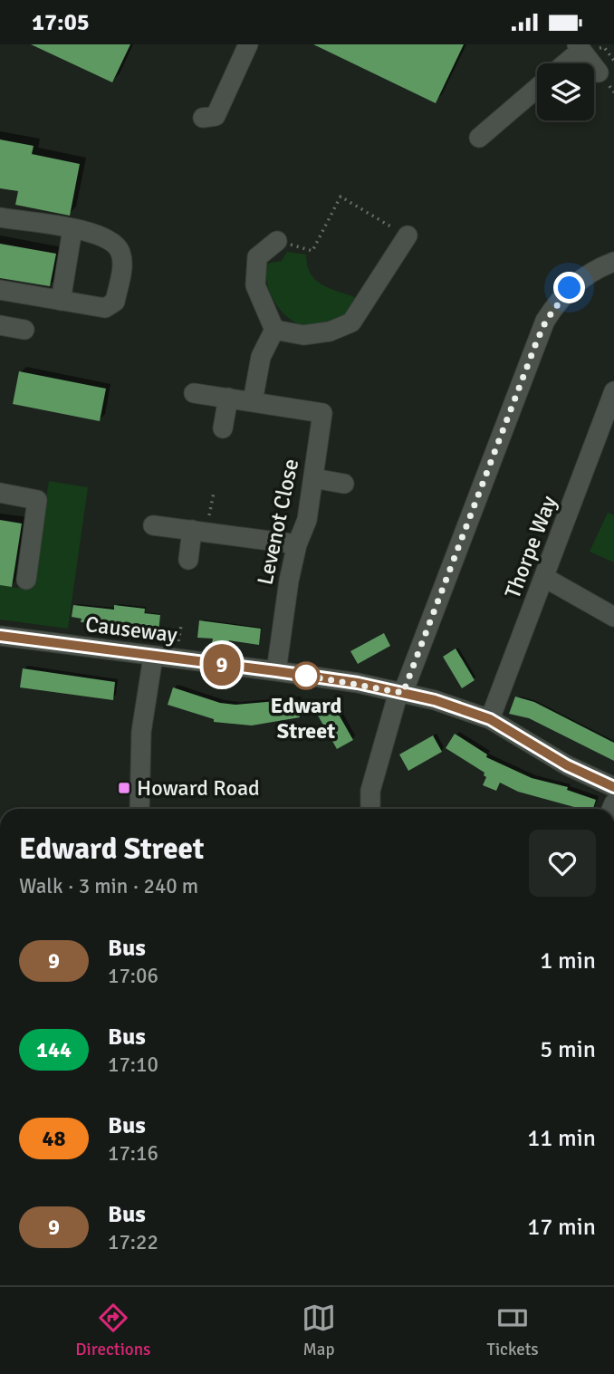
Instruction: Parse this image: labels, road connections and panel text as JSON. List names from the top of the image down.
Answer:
{
  "streets": {
    "street": ["Levenot Close", "Thorpe Way", "Causeway"]
  },
  "crossings": [
    ["Levenot Close", "Causeway"],
    ["Thorpe Way", "Causeway"]
  ],
  "places": {
    "other": ["Edward Street"],
    "transit": ["Howard Road"]
  },
  "lines": ["bus line 9"],
  "page": {
    "status": "17:05",
    "on_map": "9",
    "heading": ["Edward Street", "Walk · 3 min · 240 m"],
    "list": [
      {
        "mark": "9",
        "name": "Bus",
        "note": "17:06",
        "value": "1 min"
      },
      {
        "mark": "144",
        "name": "Bus",
        "note": "17:10",
        "value": "5 min"
      },
      {
        "mark": "48",
        "name": "Bus",
        "note": "17:16",
        "value": "11 min"
      },
      {
        "mark": "9",
        "name": "Bus",
        "note": "17:22",
        "value": "17 min"
      }
    ],
    "tabs": ["Directions", "Map", "Tickets"]
  }
}
